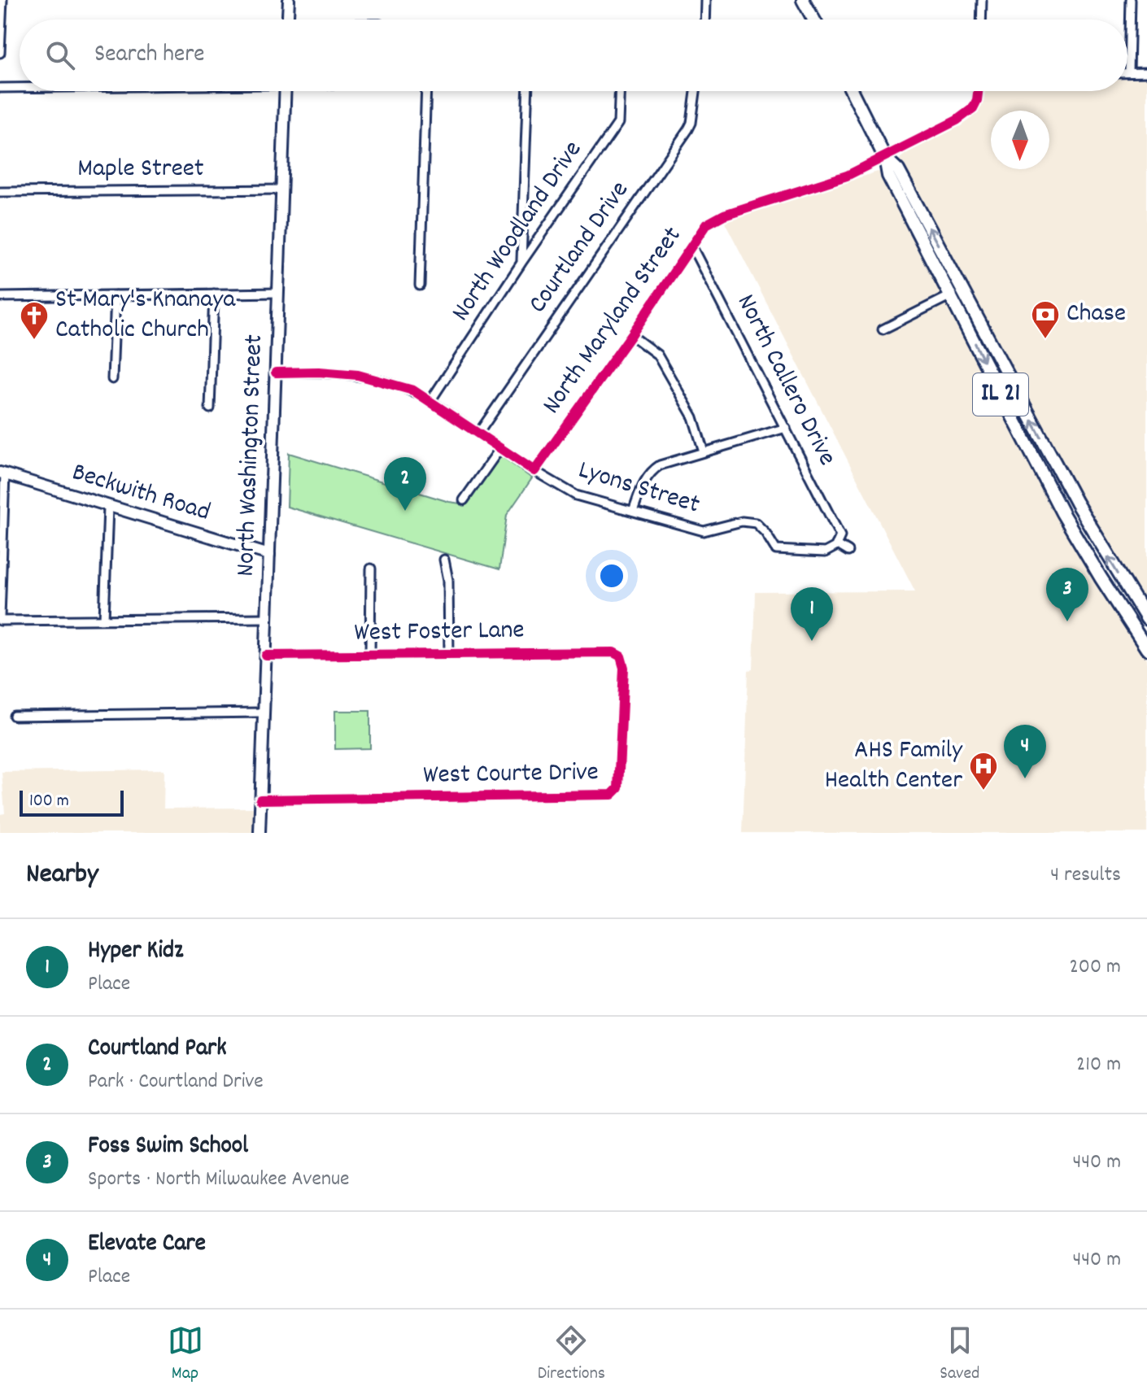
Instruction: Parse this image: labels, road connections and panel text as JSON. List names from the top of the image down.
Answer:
{
  "streets": {
    "main road": ["IL 21"],
    "street": [
      "Maple Street",
      "North Woodland Drive",
      "Courtland Drive",
      "North Maryland Street",
      "North Callero Drive",
      "North Washington Street",
      "Lyons Street",
      "Beckwith Road",
      "West Foster Lane",
      "West Courte Drive"
    ]
  },
  "crossings": [
    ["Maple Street", "North Washington Street"],
    ["North Woodland Drive", "Lyons Street"],
    ["Courtland Drive", "Lyons Street"],
    ["North Maryland Street", "North Callero Drive"],
    ["North Maryland Street", "IL 21"],
    ["North Maryland Street", "Lyons Street"],
    ["North Callero Drive", "Lyons Street"],
    ["North Washington Street", "Lyons Street"],
    ["North Washington Street", "Beckwith Road"],
    ["North Washington Street", "West Foster Lane"],
    ["North Washington Street", "West Courte Drive"],
    ["West Foster Lane", "West Courte Drive"]
  ],
  "places": {
    "bank": ["Chase"],
    "church": ["St Mary's Knanaya Catholic Church"],
    "hospital": ["AHS Family Health Center"]
  },
  "scale_bar": "100 m",
  "north": "bottom",
  "page": {
    "search": "Search here",
    "pins": [
      "2",
      "3",
      "1",
      "4"
    ],
    "scale": "100 m",
    "heading": ["Nearby", "4 results"],
    "list": [
      {
        "mark": "1",
        "name": "Hyper Kidz",
        "note": "Place",
        "value": "200 m"
      },
      {
        "mark": "2",
        "name": "Courtland Park",
        "note": "Park · Courtland Drive",
        "value": "210 m"
      },
      {
        "mark": "3",
        "name": "Foss Swim School",
        "note": "Sports · North Milwaukee Avenue",
        "value": "440 m"
      },
      {
        "mark": "4",
        "name": "Elevate Care",
        "note": "Place",
        "value": "440 m"
      }
    ],
    "nav": ["Map", "Directions", "Saved"]
  }
}
